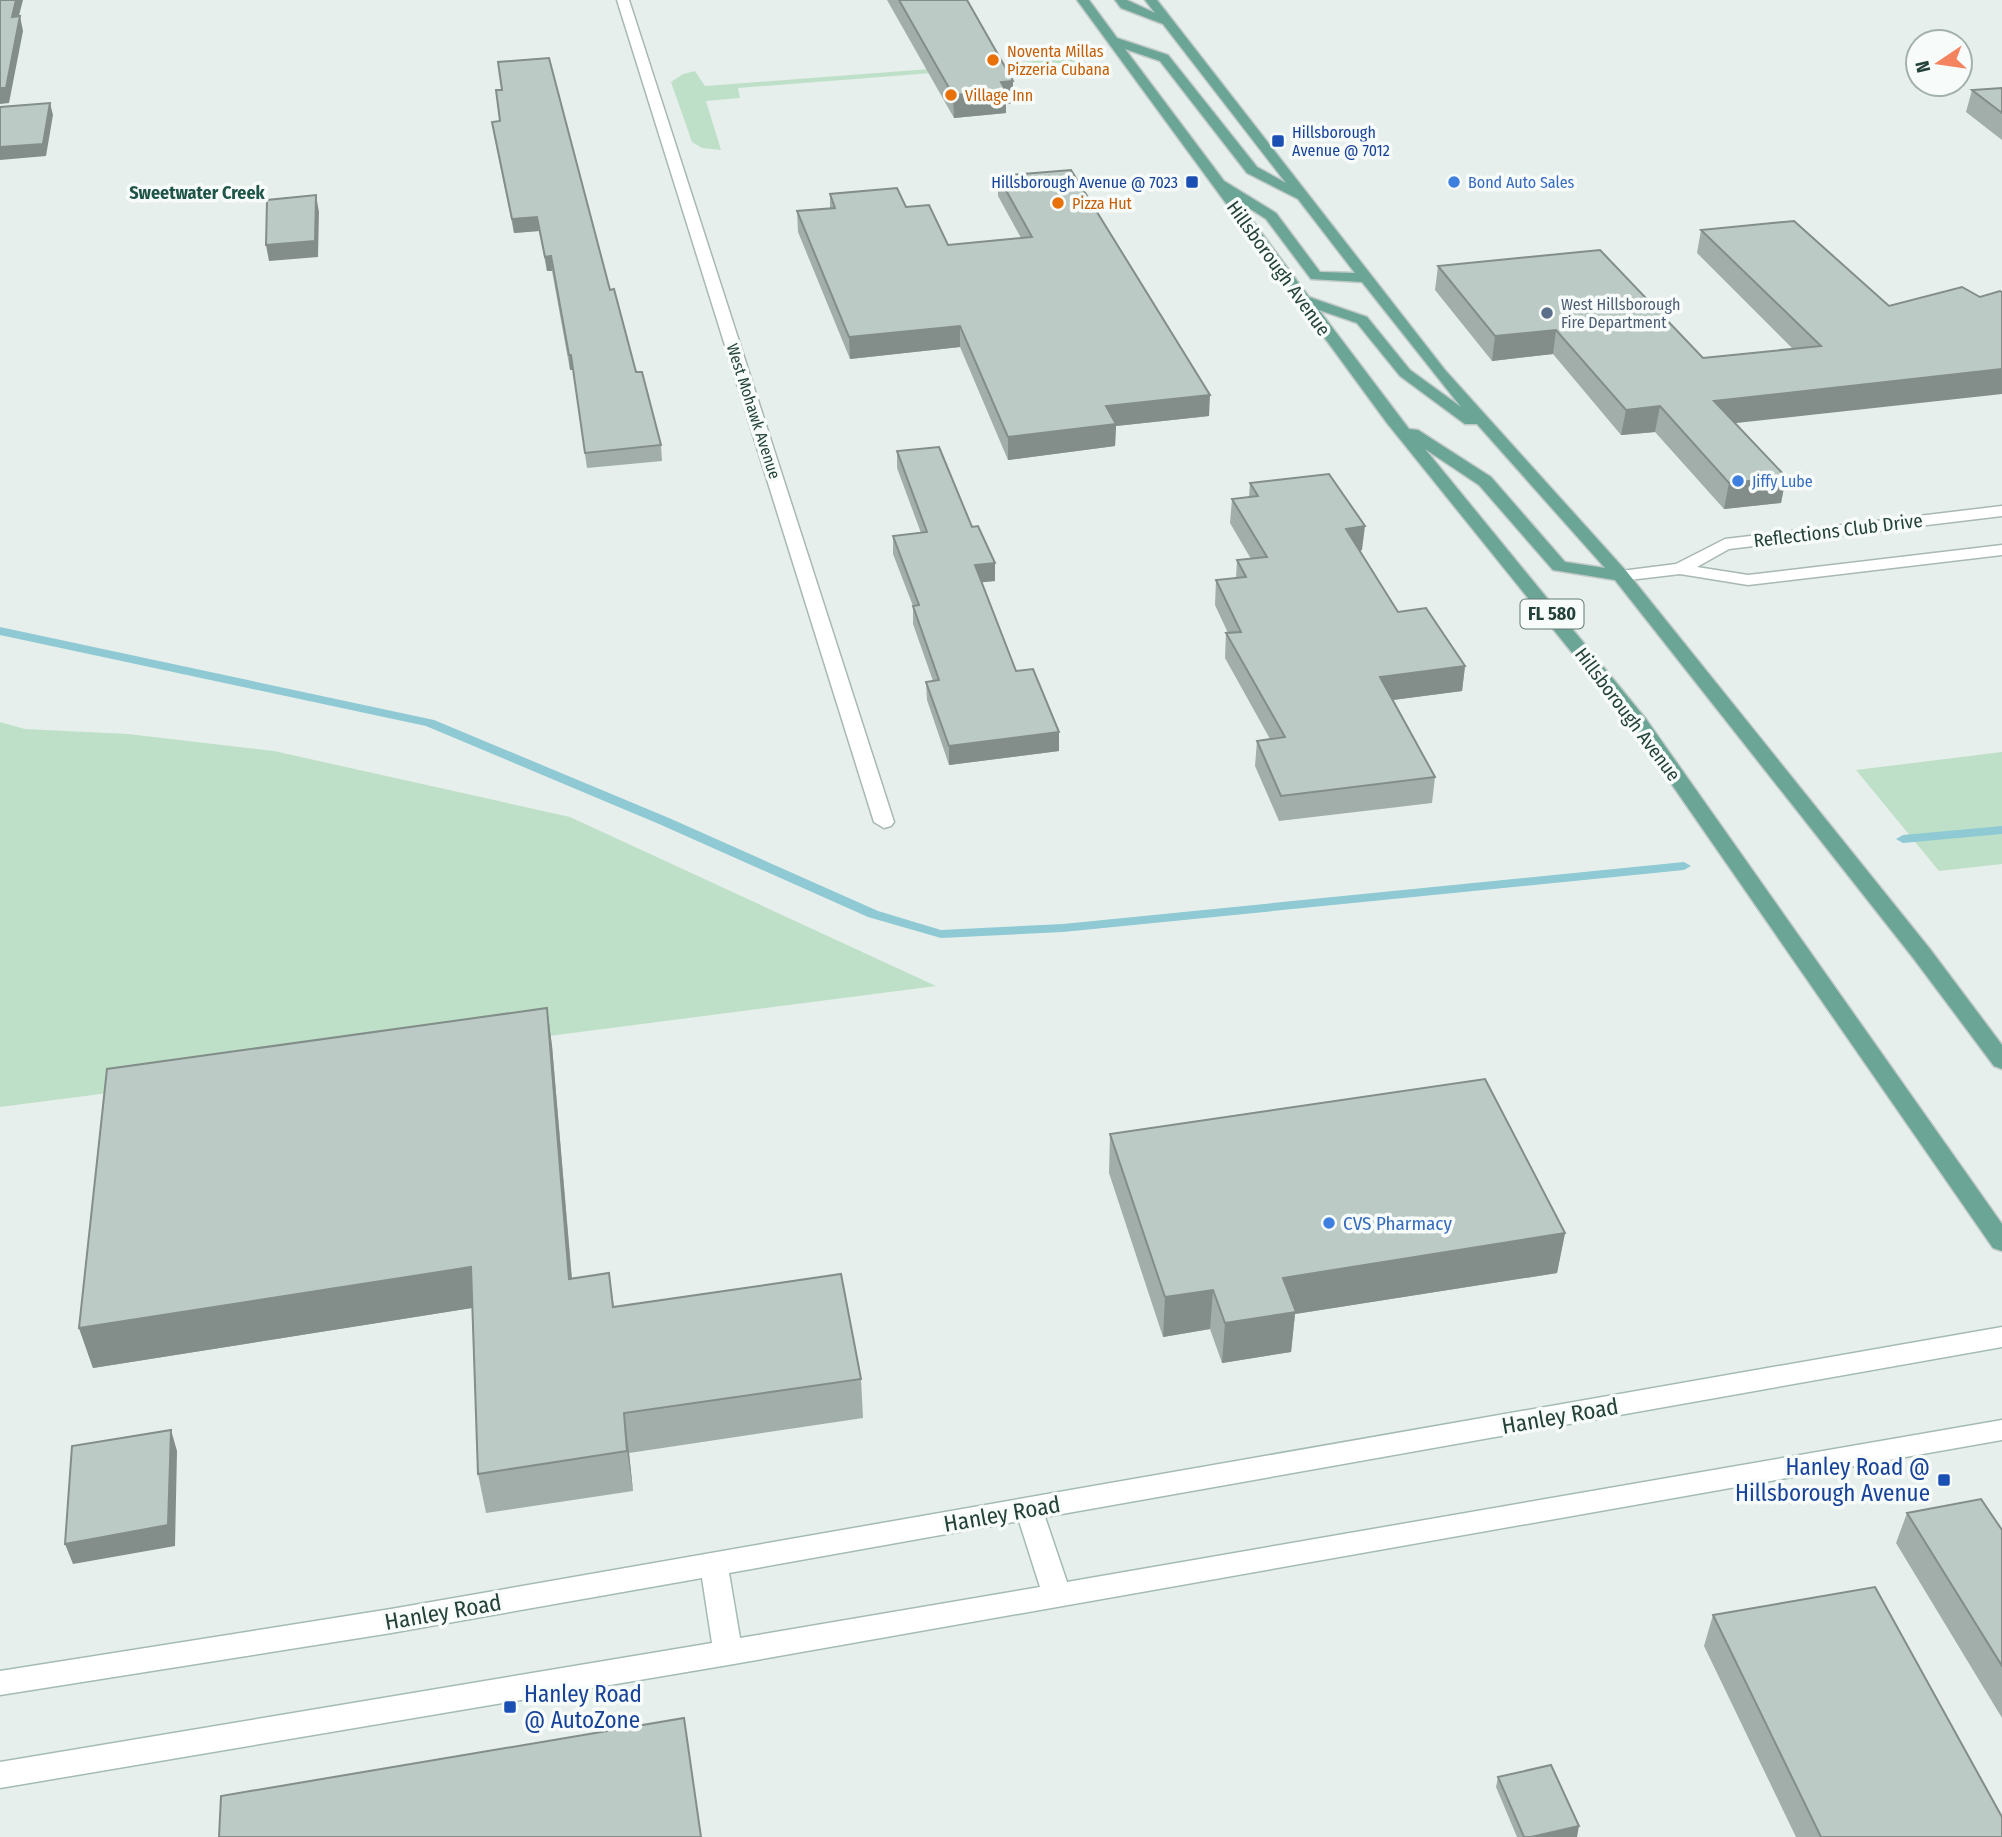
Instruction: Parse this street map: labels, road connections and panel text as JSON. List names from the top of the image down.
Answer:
{
  "streets": {
    "main road": ["Hillsborough Avenue", "FL 580"],
    "street": ["West Mohawk Avenue", "Reflections Club Drive", "Hanley Road"]
  },
  "districts": ["Sweetwater Creek"],
  "places": {
    "other": [
      "Noventa Millas Pizzeria Cubana",
      "Village Inn",
      "Bond Auto Sales",
      "Pizza Hut",
      "West Hillsborough Fire Department",
      "Jiffy Lube",
      "CVS Pharmacy"
    ],
    "transit": [
      "Hillsborough Avenue @ 7012",
      "Hillsborough Avenue @ 7023",
      "Hanley Road @ Hillsborough Avenue",
      "Hanley Road @ AutoZone"
    ]
  },
  "north": "left"
}
